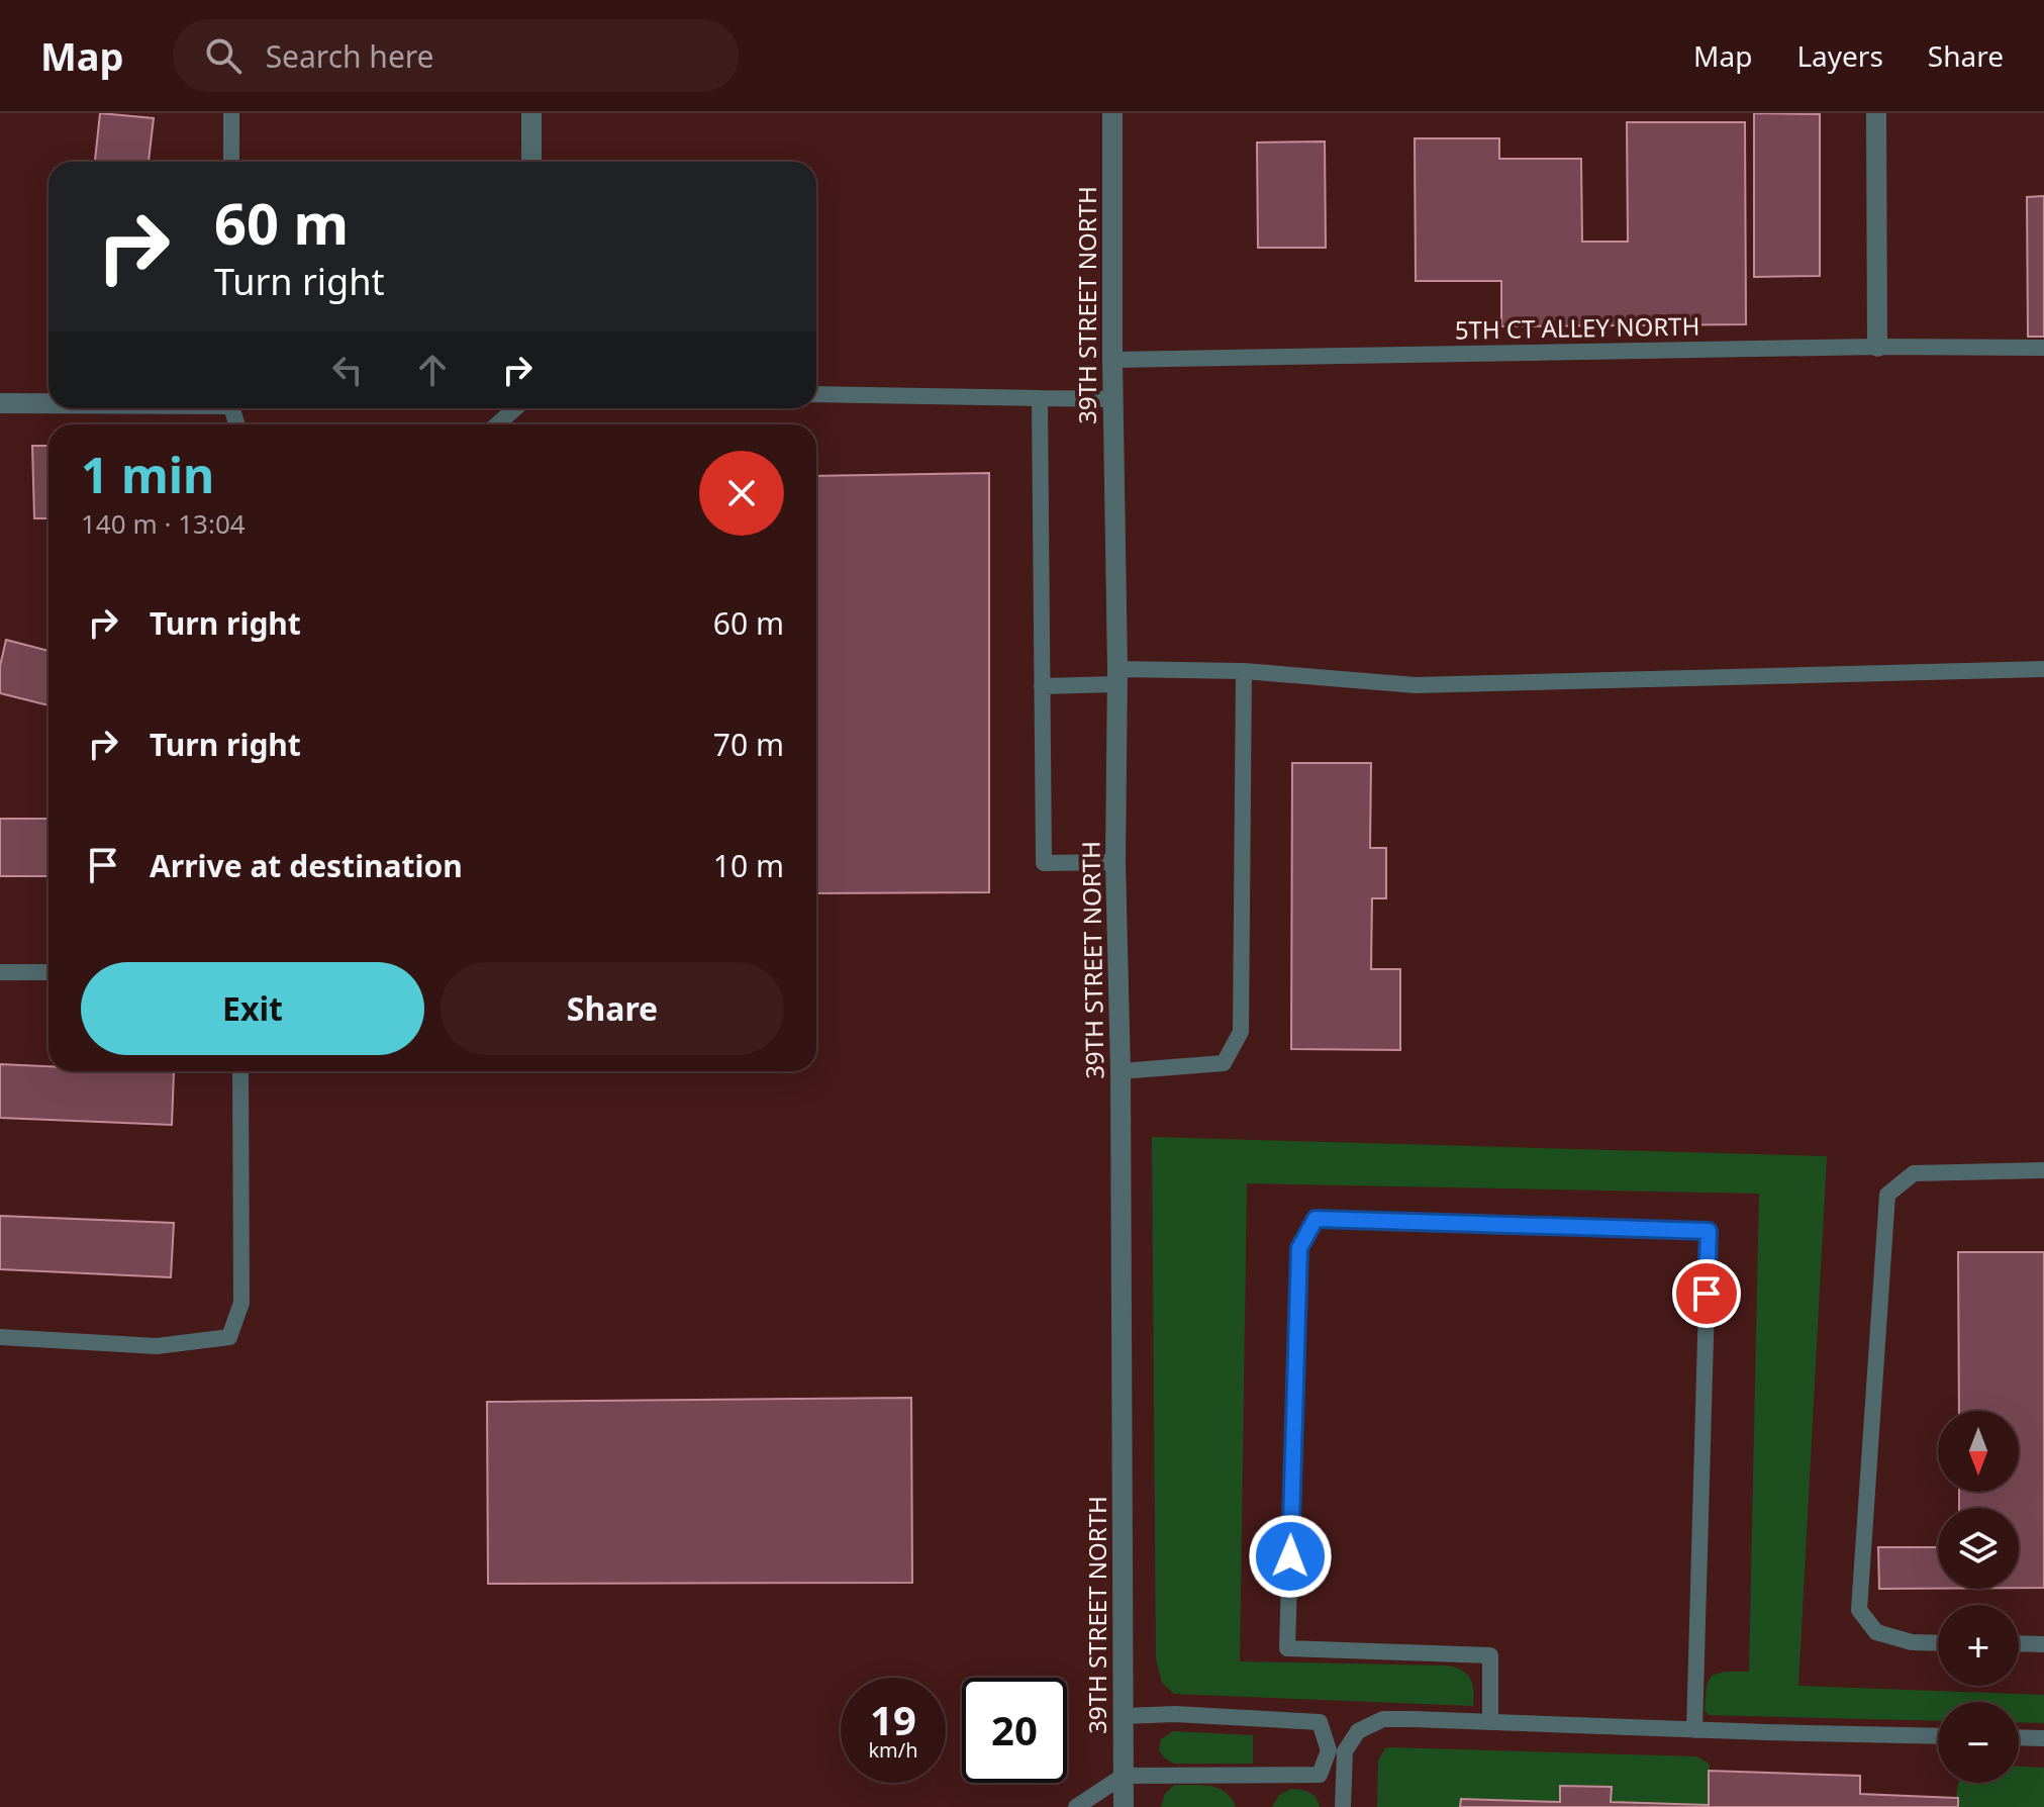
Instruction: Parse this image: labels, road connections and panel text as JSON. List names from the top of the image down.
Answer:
{
  "streets": {
    "street": ["39TH STREET NORTH"],
    "lane": ["5TH CT ALLEY NORTH"]
  },
  "crossings": [
    ["39TH STREET NORTH", "5TH CT ALLEY NORTH"]
  ],
  "north": "bottom",
  "page": {
    "header": "Map",
    "search": "Search here",
    "nav": ["Map", "Layers", "Share"],
    "turn": ["60 m", "Turn right"],
    "heading": ["1 min", "140 m · 13:04"],
    "list": [
      {
        "name": "Turn right",
        "value": "60 m"
      },
      {
        "name": "Turn right",
        "value": "70 m"
      },
      {
        "name": "Arrive at destination",
        "value": "10 m"
      }
    ],
    "buttons": ["Exit", "Share"],
    "map_buttons": ["+", "−"],
    "speed": "19 km/h",
    "limit": "20"
  }
}
